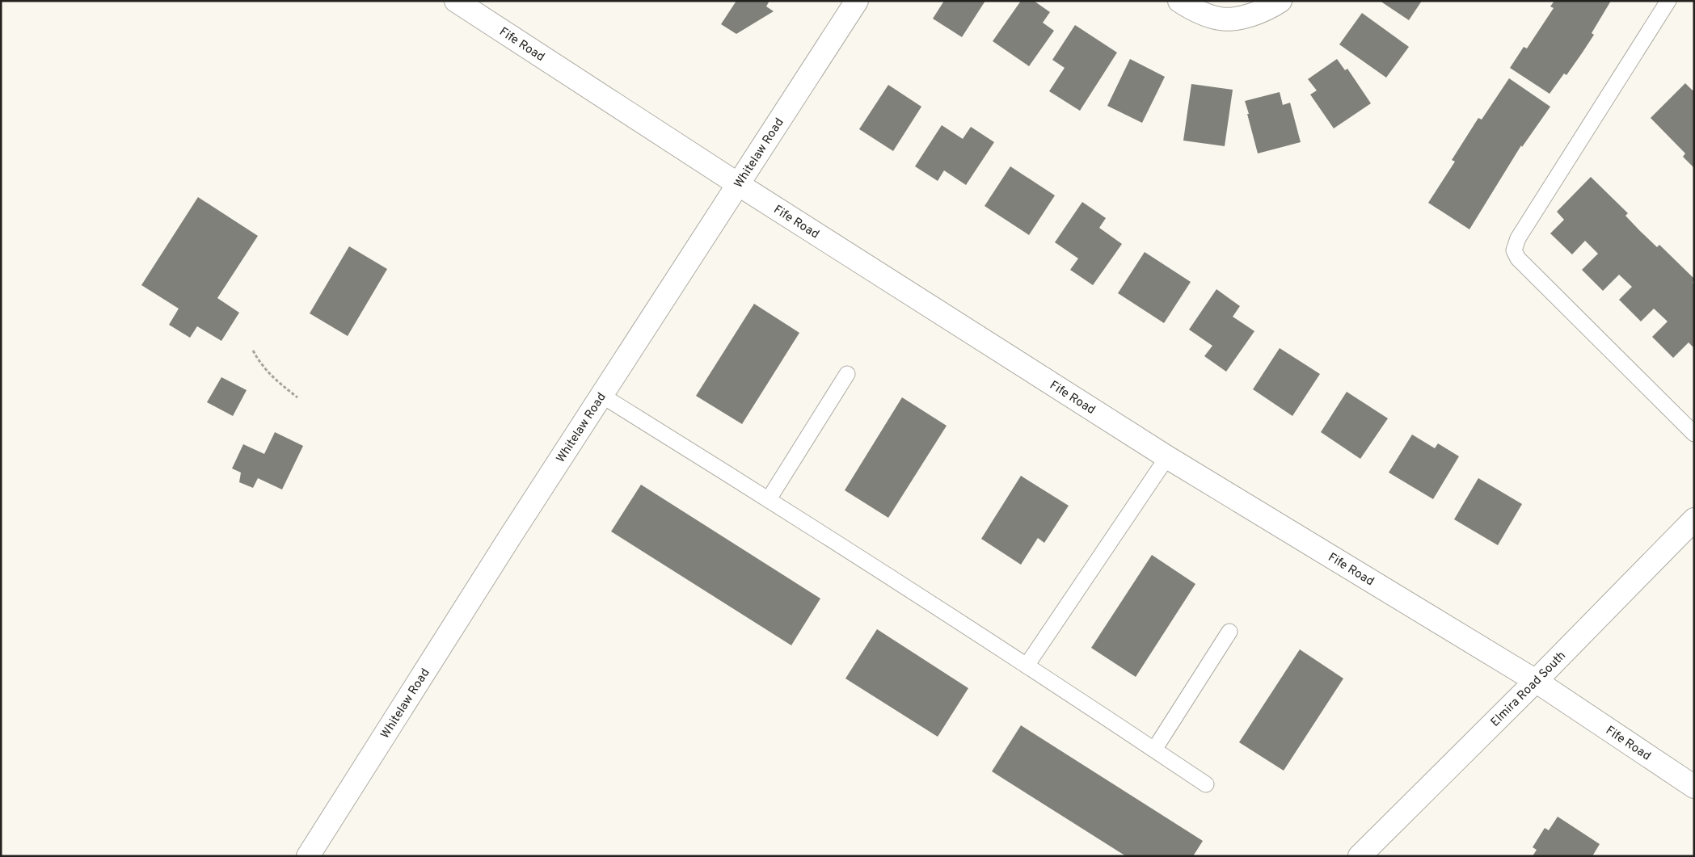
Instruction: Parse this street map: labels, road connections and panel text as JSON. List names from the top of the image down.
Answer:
{
  "streets": {
    "street": ["Fife Road", "Whitelaw Road", "Elmira Road South"]
  },
  "crossings": [
    ["Fife Road", "Whitelaw Road"],
    ["Fife Road", "Elmira Road South"]
  ]
}
